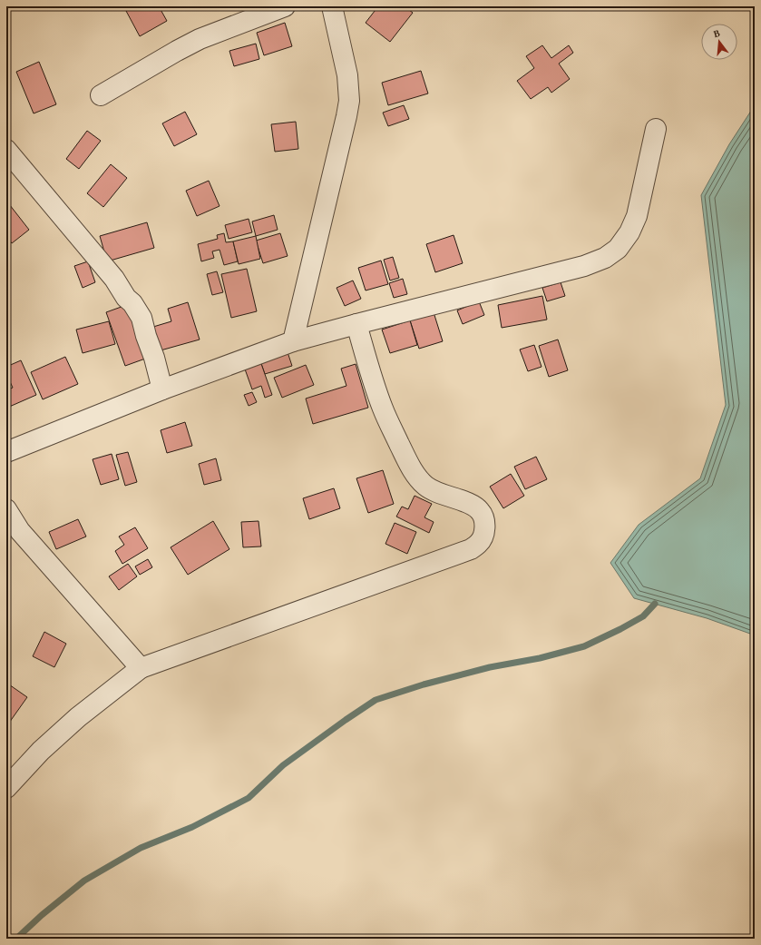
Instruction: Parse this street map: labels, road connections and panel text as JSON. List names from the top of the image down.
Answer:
{
  "north": "top"
}
